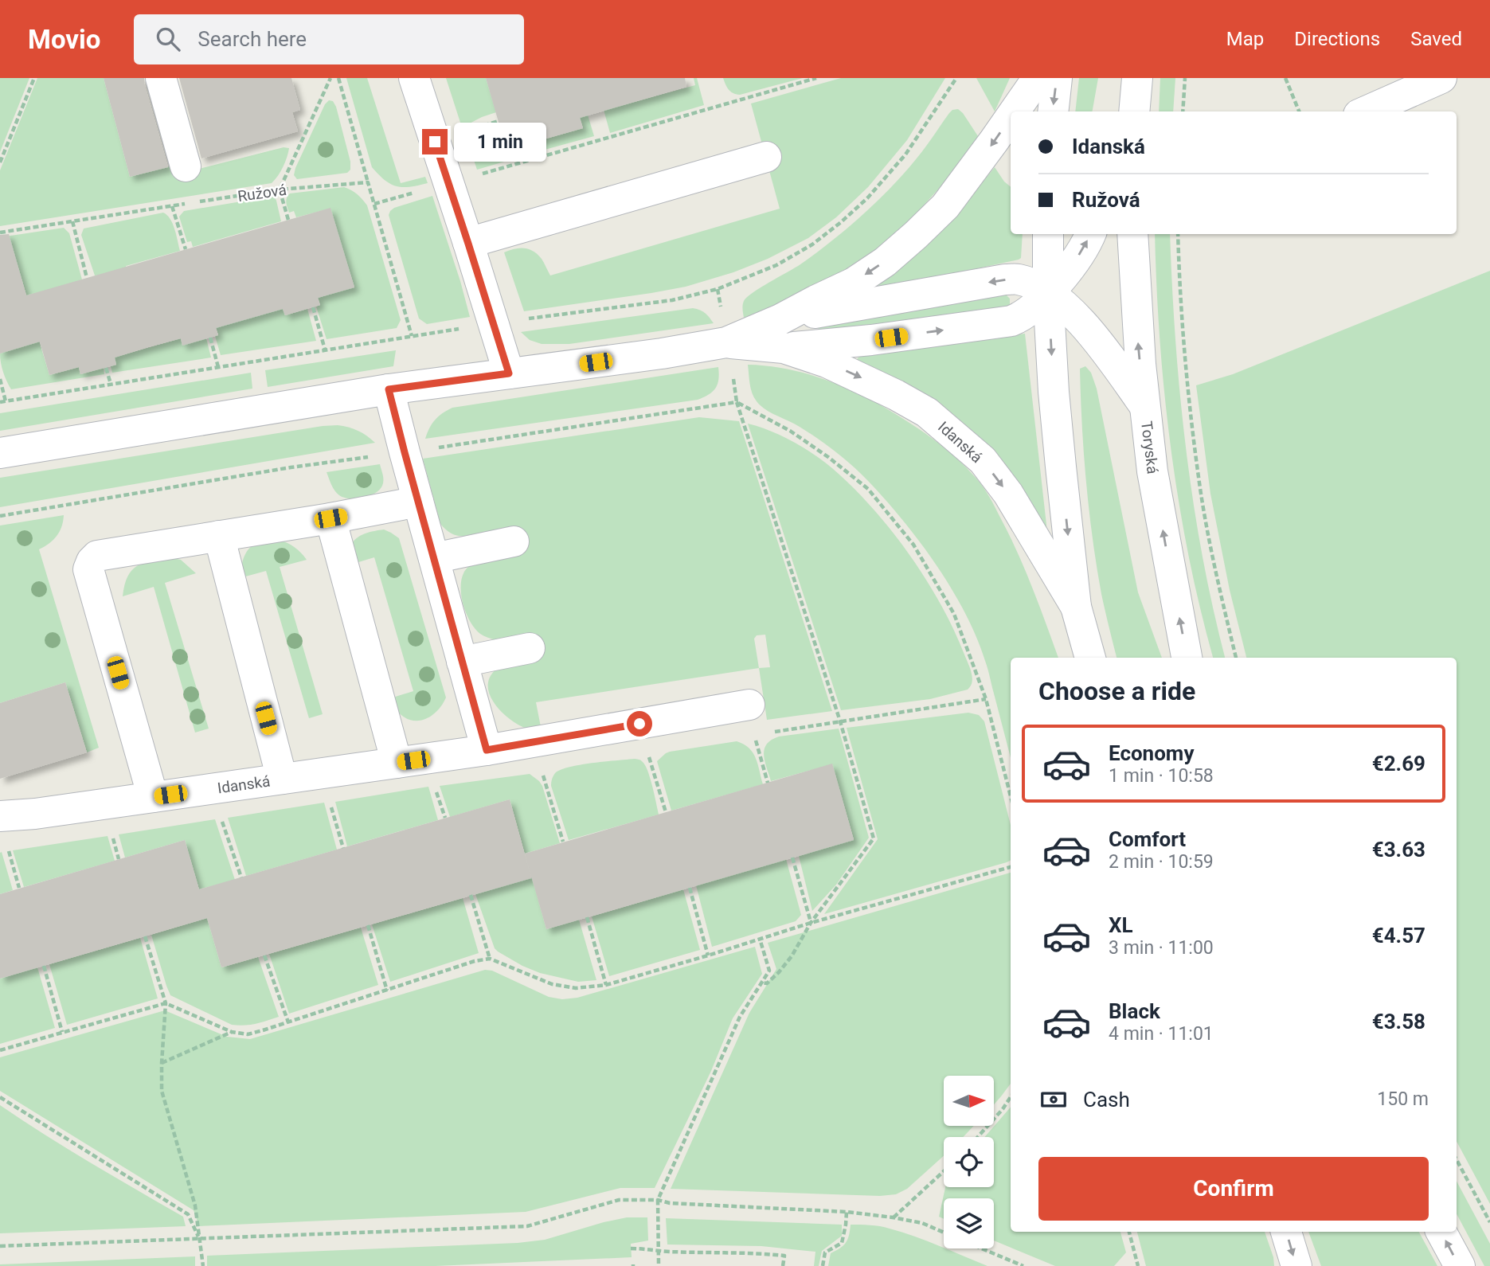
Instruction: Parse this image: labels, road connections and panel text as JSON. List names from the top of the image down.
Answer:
{
  "streets": {
    "street": ["Idanská", "Toryská"],
    "path": ["Ružová"]
  },
  "crossings": [
    ["Idanská", "Toryská"]
  ],
  "north": "right",
  "page": {
    "header": "Movio",
    "search": "Search here",
    "nav": ["Map", "Directions", "Saved"],
    "banner": ["Idanská", "Ružová"],
    "bubble": "1 min",
    "heading": "Choose a ride",
    "list": [
      {
        "name": "Economy",
        "note": "1 min · 10:58",
        "value": "€2.69"
      },
      {
        "name": "Comfort",
        "note": "2 min · 10:59",
        "value": "€3.63"
      },
      {
        "name": "XL",
        "note": "3 min · 11:00",
        "value": "€4.57"
      },
      {
        "name": "Black",
        "note": "4 min · 11:01",
        "value": "€3.58"
      }
    ],
    "pay": ["Cash", "150 m"],
    "buttons": "Confirm"
  }
}
